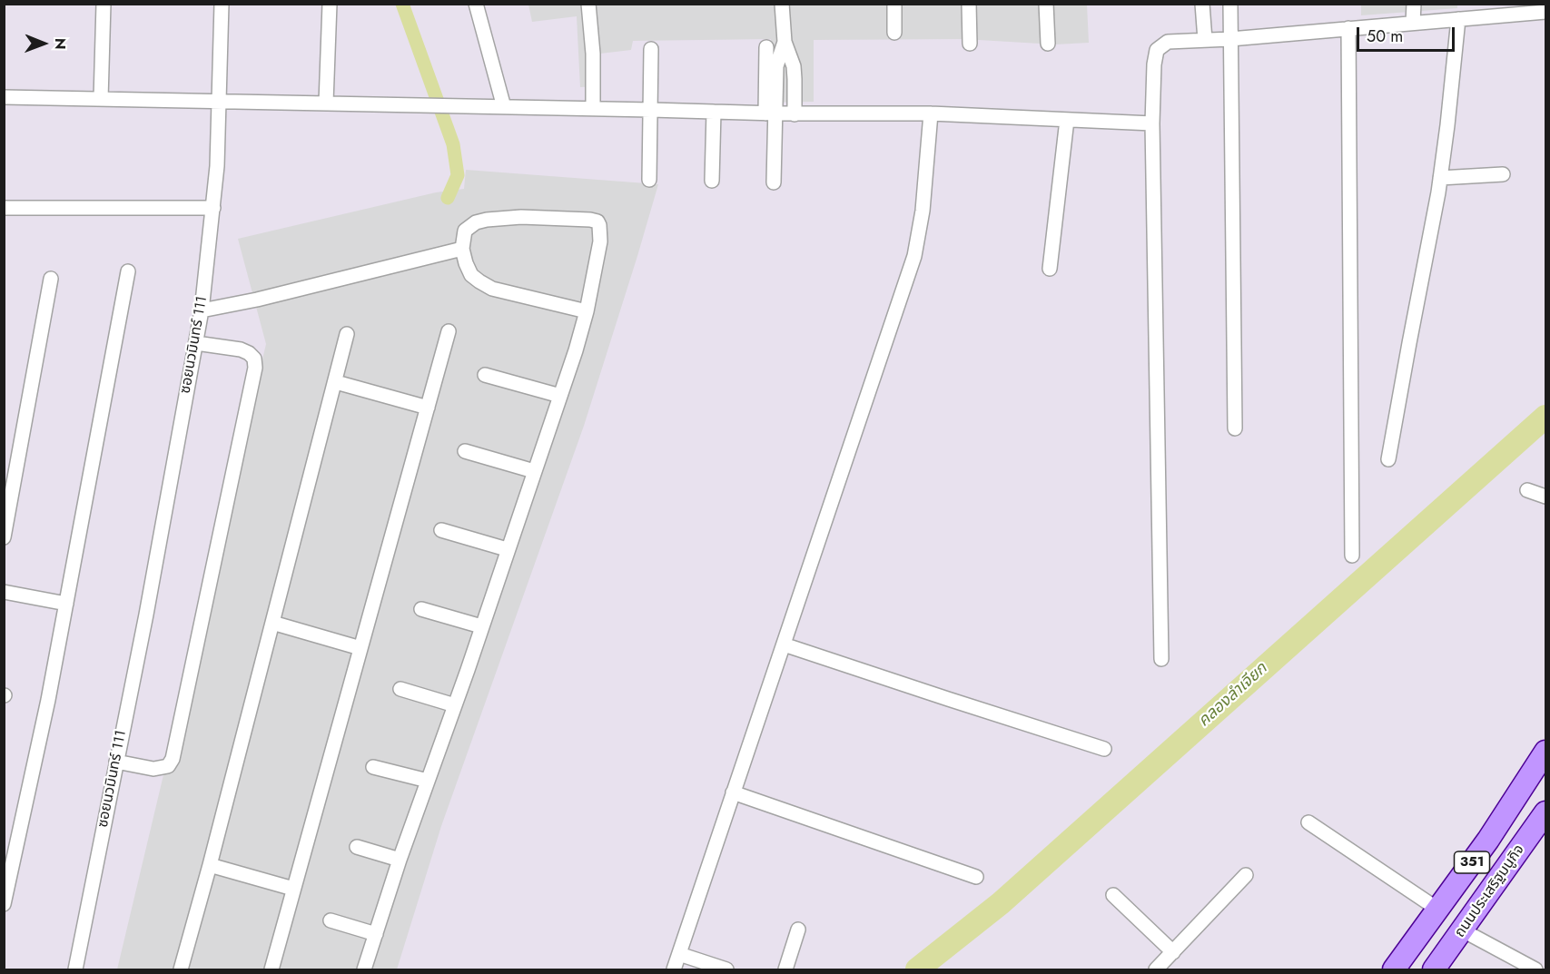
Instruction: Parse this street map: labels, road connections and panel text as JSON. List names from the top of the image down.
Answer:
{
  "streets": {
    "main road": ["351", "ถนนประเสริฐมนูกิจ"],
    "street": ["ซอยนวมินทร์ 111"]
  },
  "water": ["คลองลำเจียก"],
  "scale_bar": "50 m",
  "north": "right"
}
